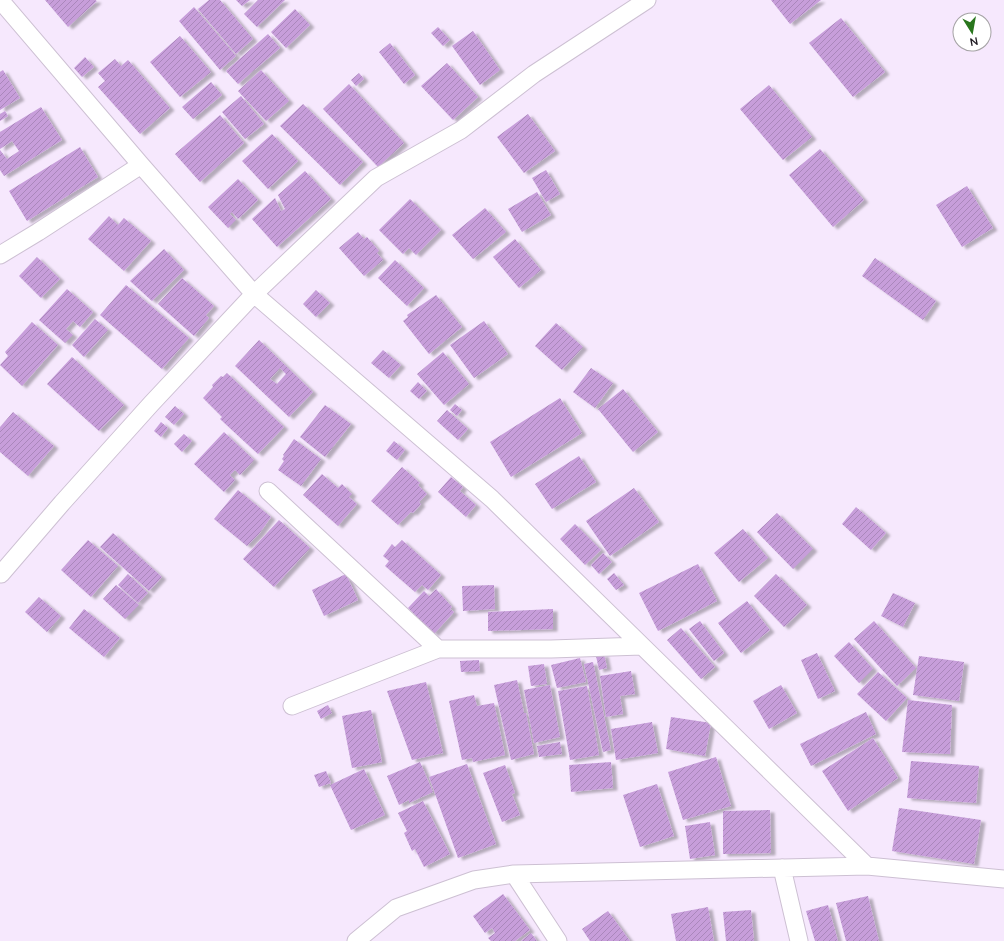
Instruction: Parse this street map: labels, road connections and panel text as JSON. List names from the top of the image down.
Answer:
{
  "north": "bottom"
}
